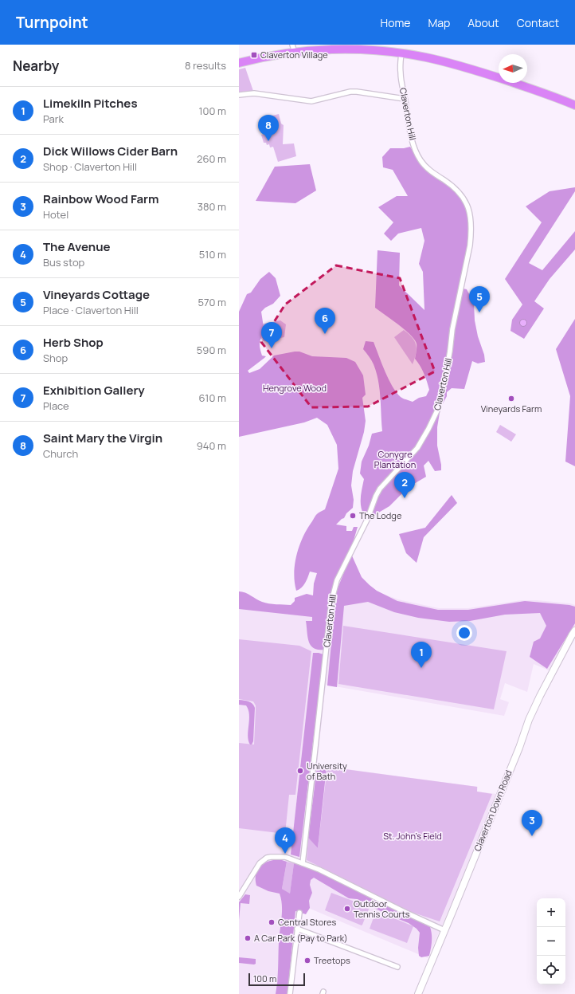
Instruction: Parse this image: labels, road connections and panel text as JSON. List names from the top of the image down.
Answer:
{
  "streets": {
    "street": ["Claverton Hill", "Claverton Down Road"]
  },
  "parks": ["Hengrove Wood", "Conygre Plantation", "St. John's Field"],
  "places": {
    "transit": ["Claverton Village"],
    "other": [
      "Vineyards Farm",
      "The Lodge",
      "University of Bath",
      "Outdoor Tennis Courts",
      "Central Stores",
      "A Car Park (Pay to Park)",
      "Treetops"
    ]
  },
  "scale_bar": "100 m",
  "north": "left",
  "page": {
    "header": "Turnpoint",
    "nav": [
      "Home",
      "Map",
      "About",
      "Contact"
    ],
    "heading": ["Nearby", "8 results"],
    "list": [
      {
        "mark": "1",
        "name": "Limekiln Pitches",
        "note": "Park",
        "value": "100 m"
      },
      {
        "mark": "2",
        "name": "Dick Willows Cider Barn",
        "note": "Shop · Claverton Hill",
        "value": "260 m"
      },
      {
        "mark": "3",
        "name": "Rainbow Wood Farm",
        "note": "Hotel",
        "value": "380 m"
      },
      {
        "mark": "4",
        "name": "The Avenue",
        "note": "Bus stop",
        "value": "510 m"
      },
      {
        "mark": "5",
        "name": "Vineyards Cottage",
        "note": "Place · Claverton Hill",
        "value": "570 m"
      },
      {
        "mark": "6",
        "name": "Herb Shop",
        "note": "Shop",
        "value": "590 m"
      },
      {
        "mark": "7",
        "name": "Exhibition Gallery",
        "note": "Place",
        "value": "610 m"
      },
      {
        "mark": "8",
        "name": "Saint Mary the Virgin",
        "note": "Church",
        "value": "940 m"
      }
    ],
    "pins": [
      "8",
      "5",
      "6",
      "7",
      "2",
      "1",
      "3",
      "4"
    ],
    "map_buttons": ["+", "−"],
    "scale": "100 m"
  }
}
